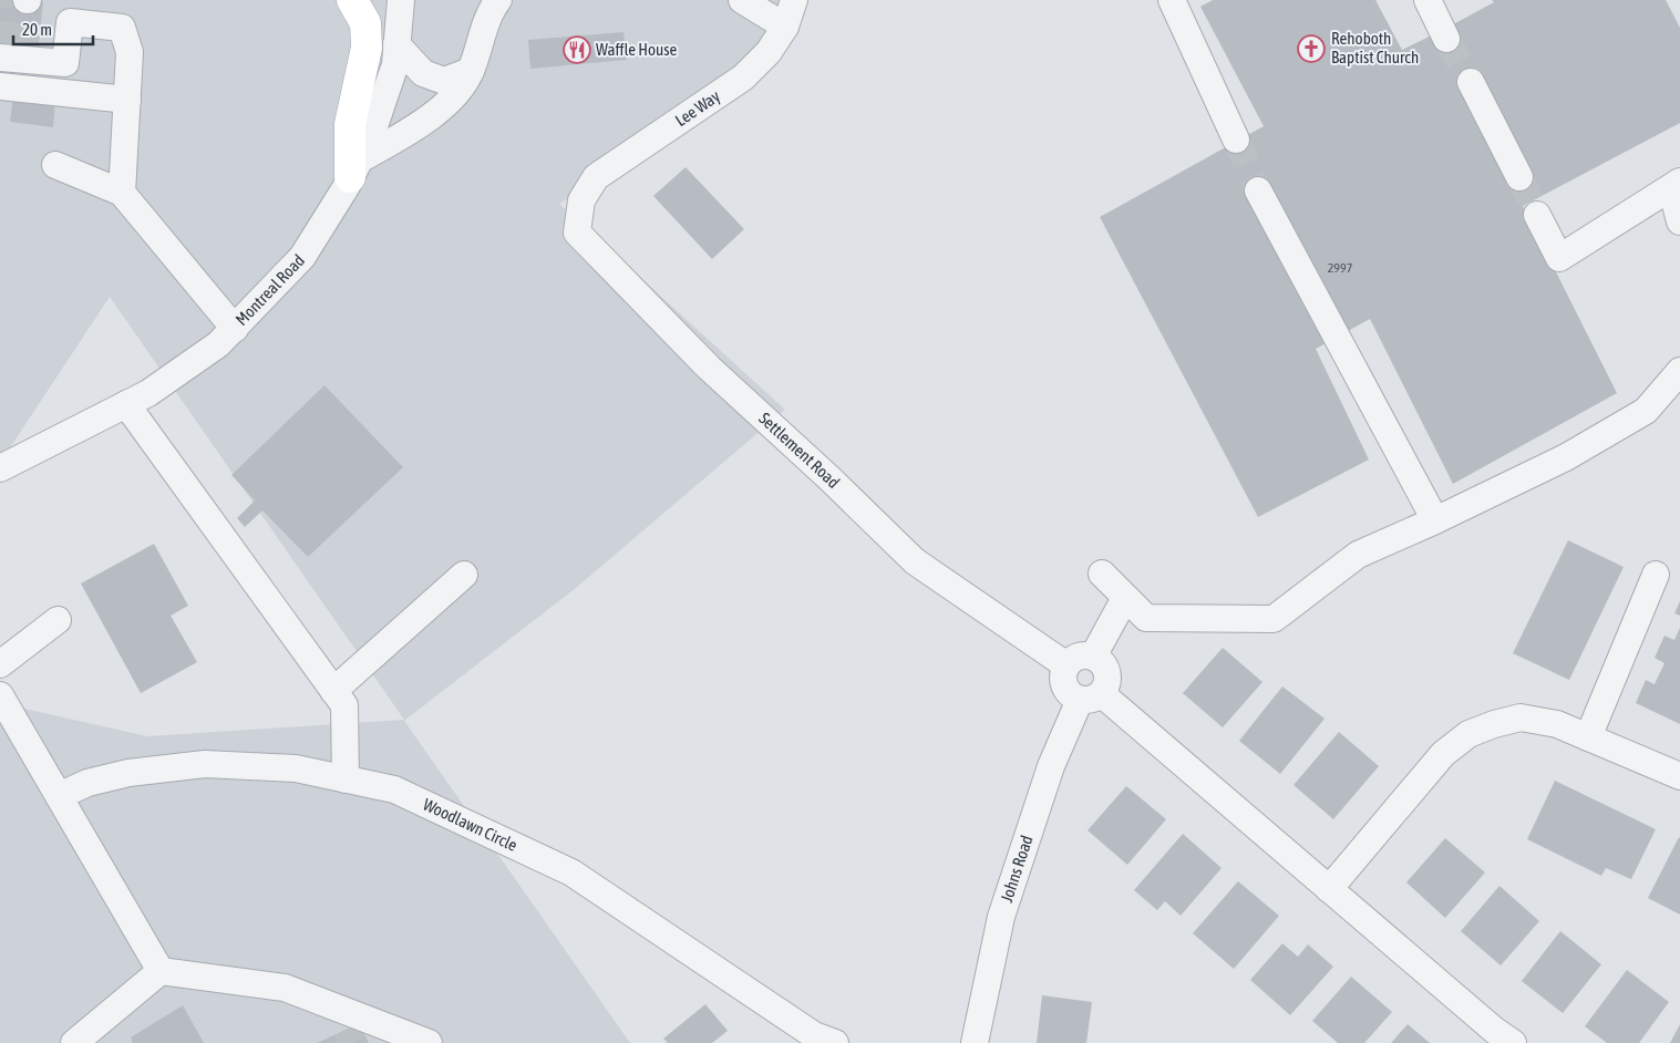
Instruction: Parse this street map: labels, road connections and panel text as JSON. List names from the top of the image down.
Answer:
{
  "streets": {
    "street": [
      "Lee Way",
      "Montreal Road",
      "Settlement Road",
      "Woodlawn Circle",
      "Johns Road"
    ]
  },
  "crossings": [
    ["Lee Way", "Settlement Road"],
    ["Settlement Road", "Johns Road"]
  ],
  "places": {
    "church": ["Rehoboth Baptist Church"],
    "restaurant": ["Waffle House"]
  },
  "house_numbers": ["2997"],
  "scale_bar": "20 m"
}
